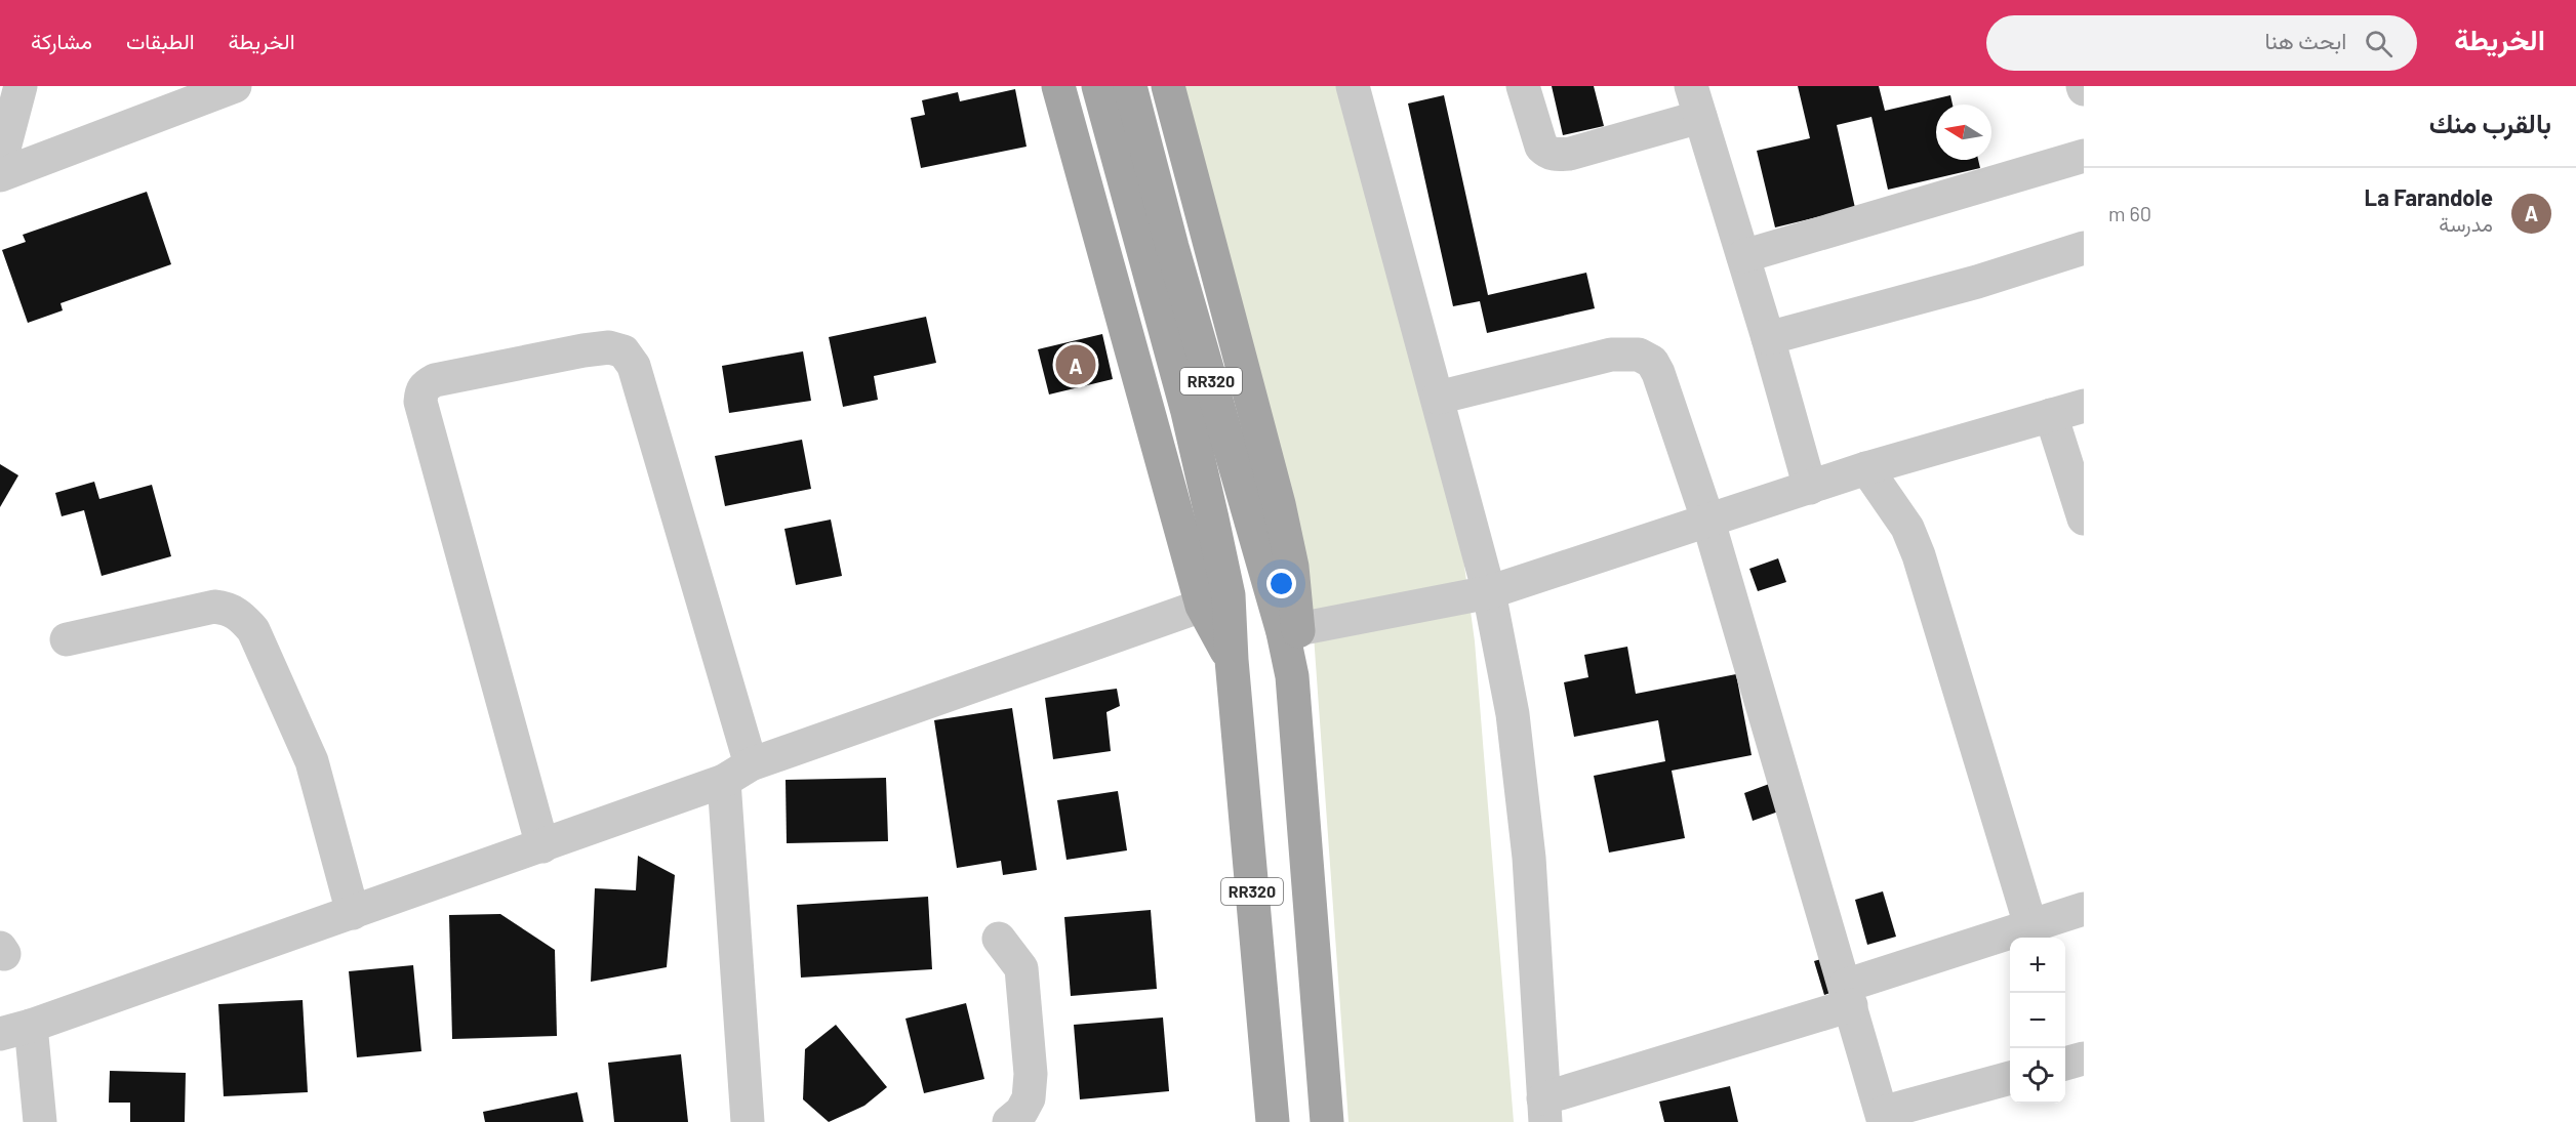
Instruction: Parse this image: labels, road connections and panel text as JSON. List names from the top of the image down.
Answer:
{
  "streets": {
    "main road": ["RR320"]
  },
  "north": "left",
  "page": {
    "header": "الخريطة",
    "search": "ابحث هنا",
    "nav": ["الخريطة", "الطبقات", "مشاركة"],
    "heading": "بالقرب منك",
    "list": [
      {
        "mark": "A",
        "name": "La Farandole",
        "note": "مدرسة",
        "value": "60 m"
      }
    ],
    "pins": "A",
    "map_buttons": ["+", "−"]
  }
}
